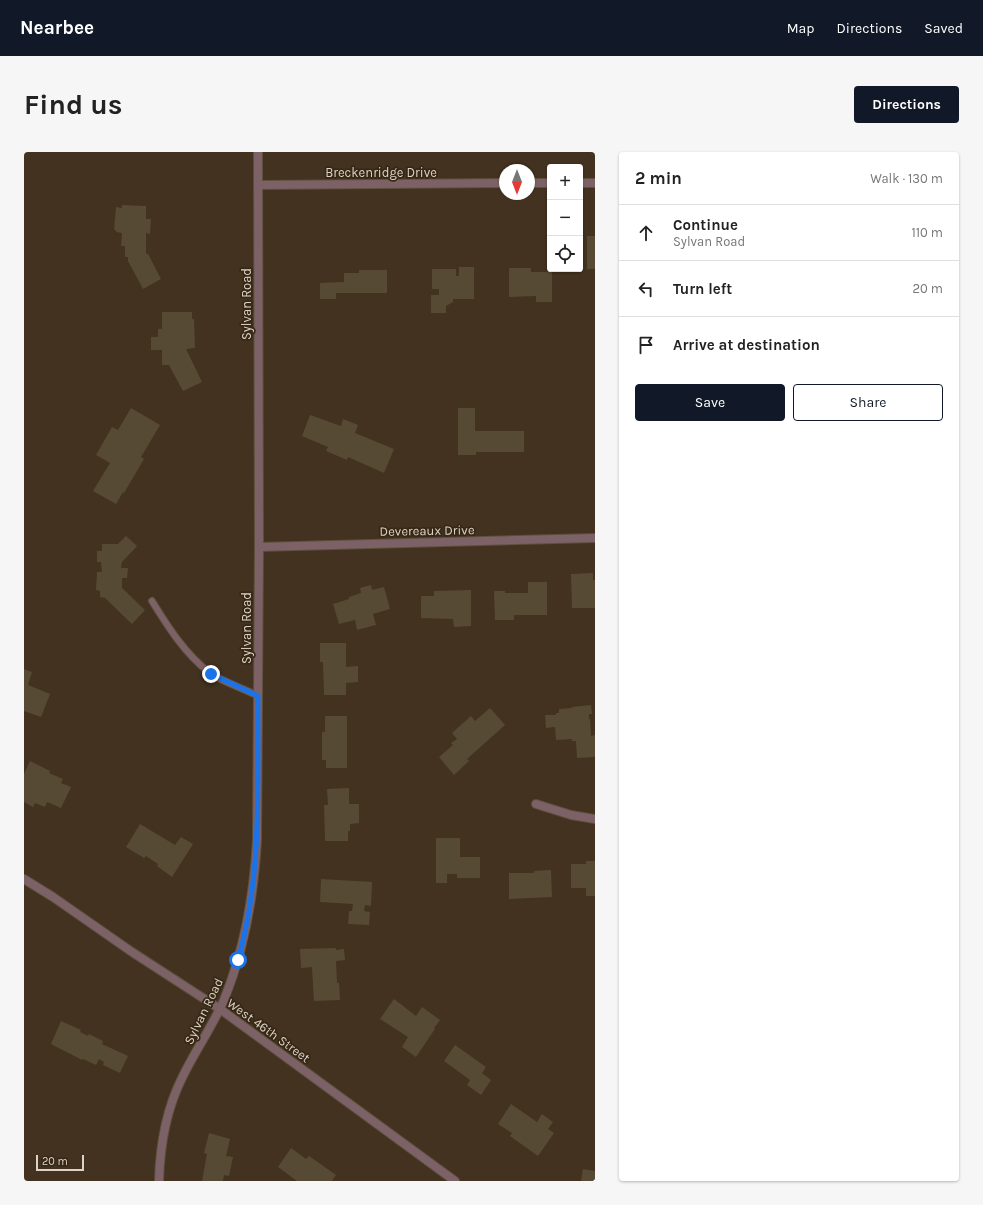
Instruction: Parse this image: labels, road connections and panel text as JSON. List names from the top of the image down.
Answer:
{
  "streets": {
    "street": [
      "Breckenridge Drive",
      "Sylvan Road",
      "Devereaux Drive",
      "West 46th Street"
    ]
  },
  "crossings": [
    ["Breckenridge Drive", "Sylvan Road"],
    ["Sylvan Road", "Devereaux Drive"],
    ["Sylvan Road", "West 46th Street"]
  ],
  "scale_bar": "20 m",
  "north": "bottom",
  "page": {
    "header": "Nearbee",
    "nav": ["Map", "Directions", "Saved"],
    "buttons": [
      "Directions",
      ["Save", "Share"]
    ],
    "title": "Find us",
    "heading": ["2 min", "Walk · 130 m"],
    "map_buttons": ["+", "−"],
    "list": [
      ["Continue", "Sylvan Road", "110 m"],
      ["Turn left", "20 m"],
      "Arrive at destination"
    ],
    "scale": "20 m"
  }
}
